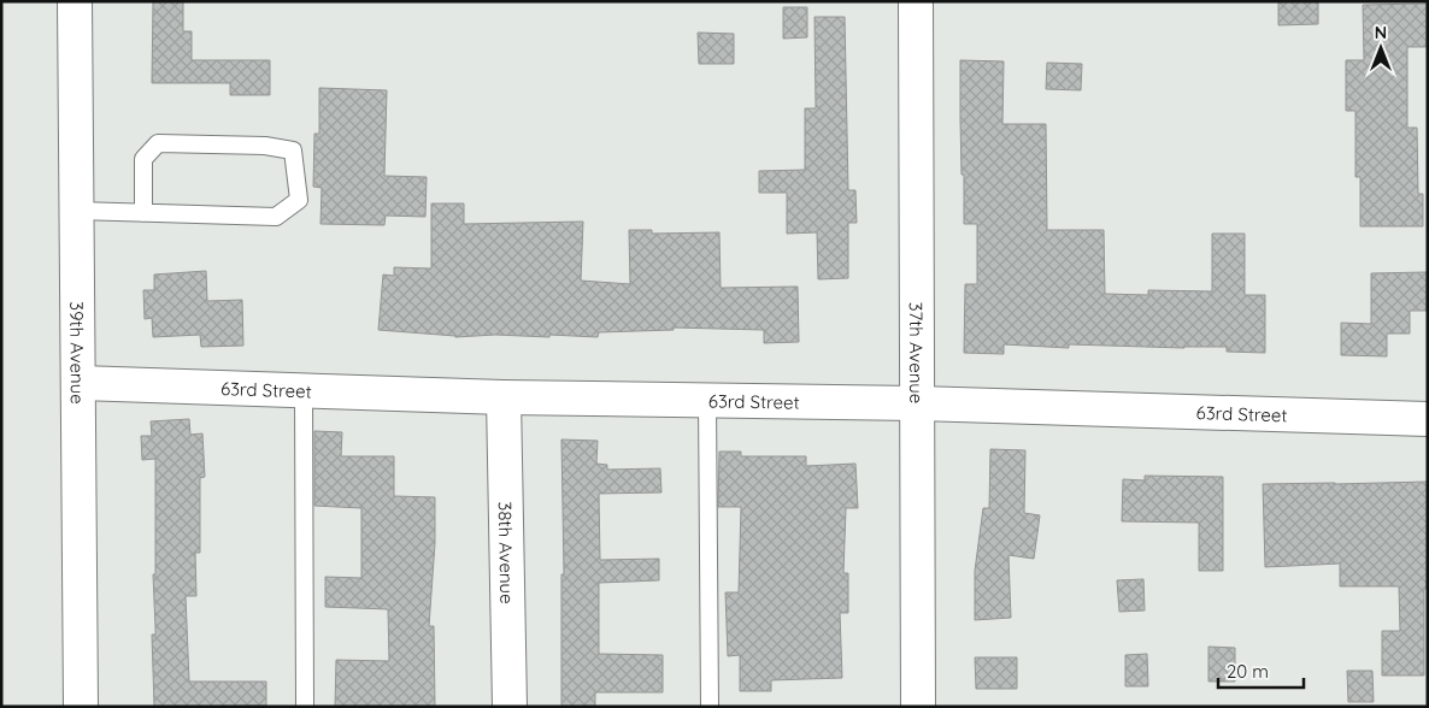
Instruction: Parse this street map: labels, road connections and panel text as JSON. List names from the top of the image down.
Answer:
{
  "streets": {
    "street": [
      "39th Avenue",
      "37th Avenue",
      "63rd Street",
      "38th Avenue"
    ]
  },
  "crossings": [
    ["39th Avenue", "63rd Street"],
    ["37th Avenue", "63rd Street"],
    ["63rd Street", "38th Avenue"]
  ],
  "scale_bar": "20 m",
  "north": "top"
}
